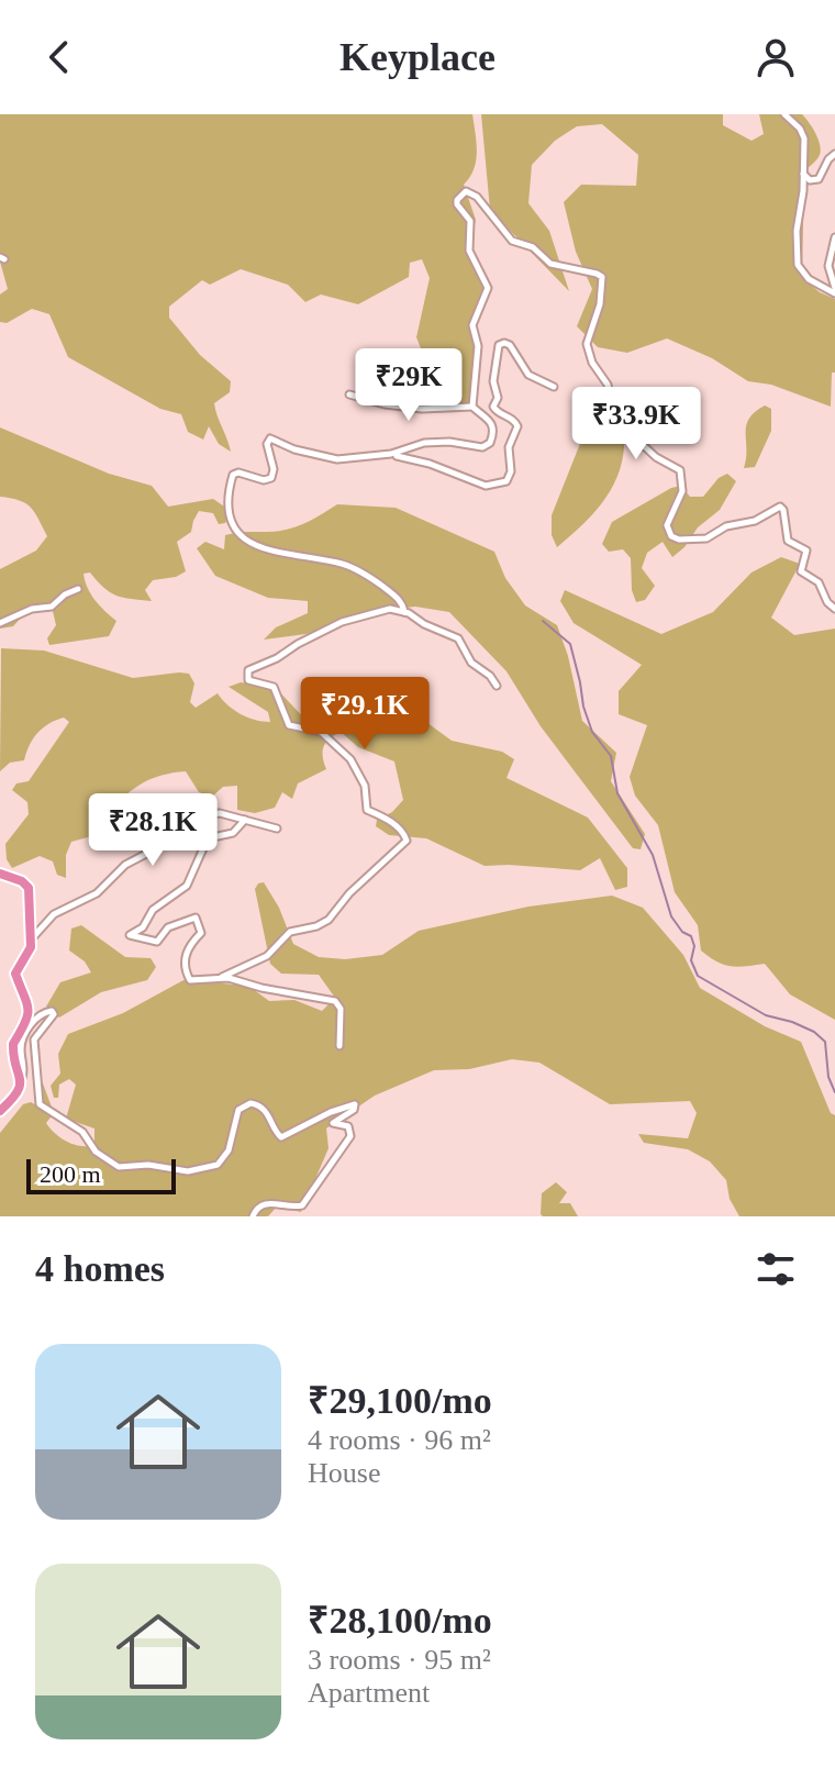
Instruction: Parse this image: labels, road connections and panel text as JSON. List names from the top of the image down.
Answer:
{
  "scale_bar": "200 m",
  "page": {
    "header": "Keyplace",
    "price": [
      "₹29K",
      "₹33.9K",
      "₹29.1K",
      "₹28.1K"
    ],
    "scale": "200 m",
    "heading": "4 homes",
    "list": [
      {
        "name": "₹29,100/mo",
        "note": "4 rooms · 96 m² · House"
      },
      {
        "name": "₹28,100/mo",
        "note": "3 rooms · 95 m² · Apartment"
      }
    ]
  }
}
